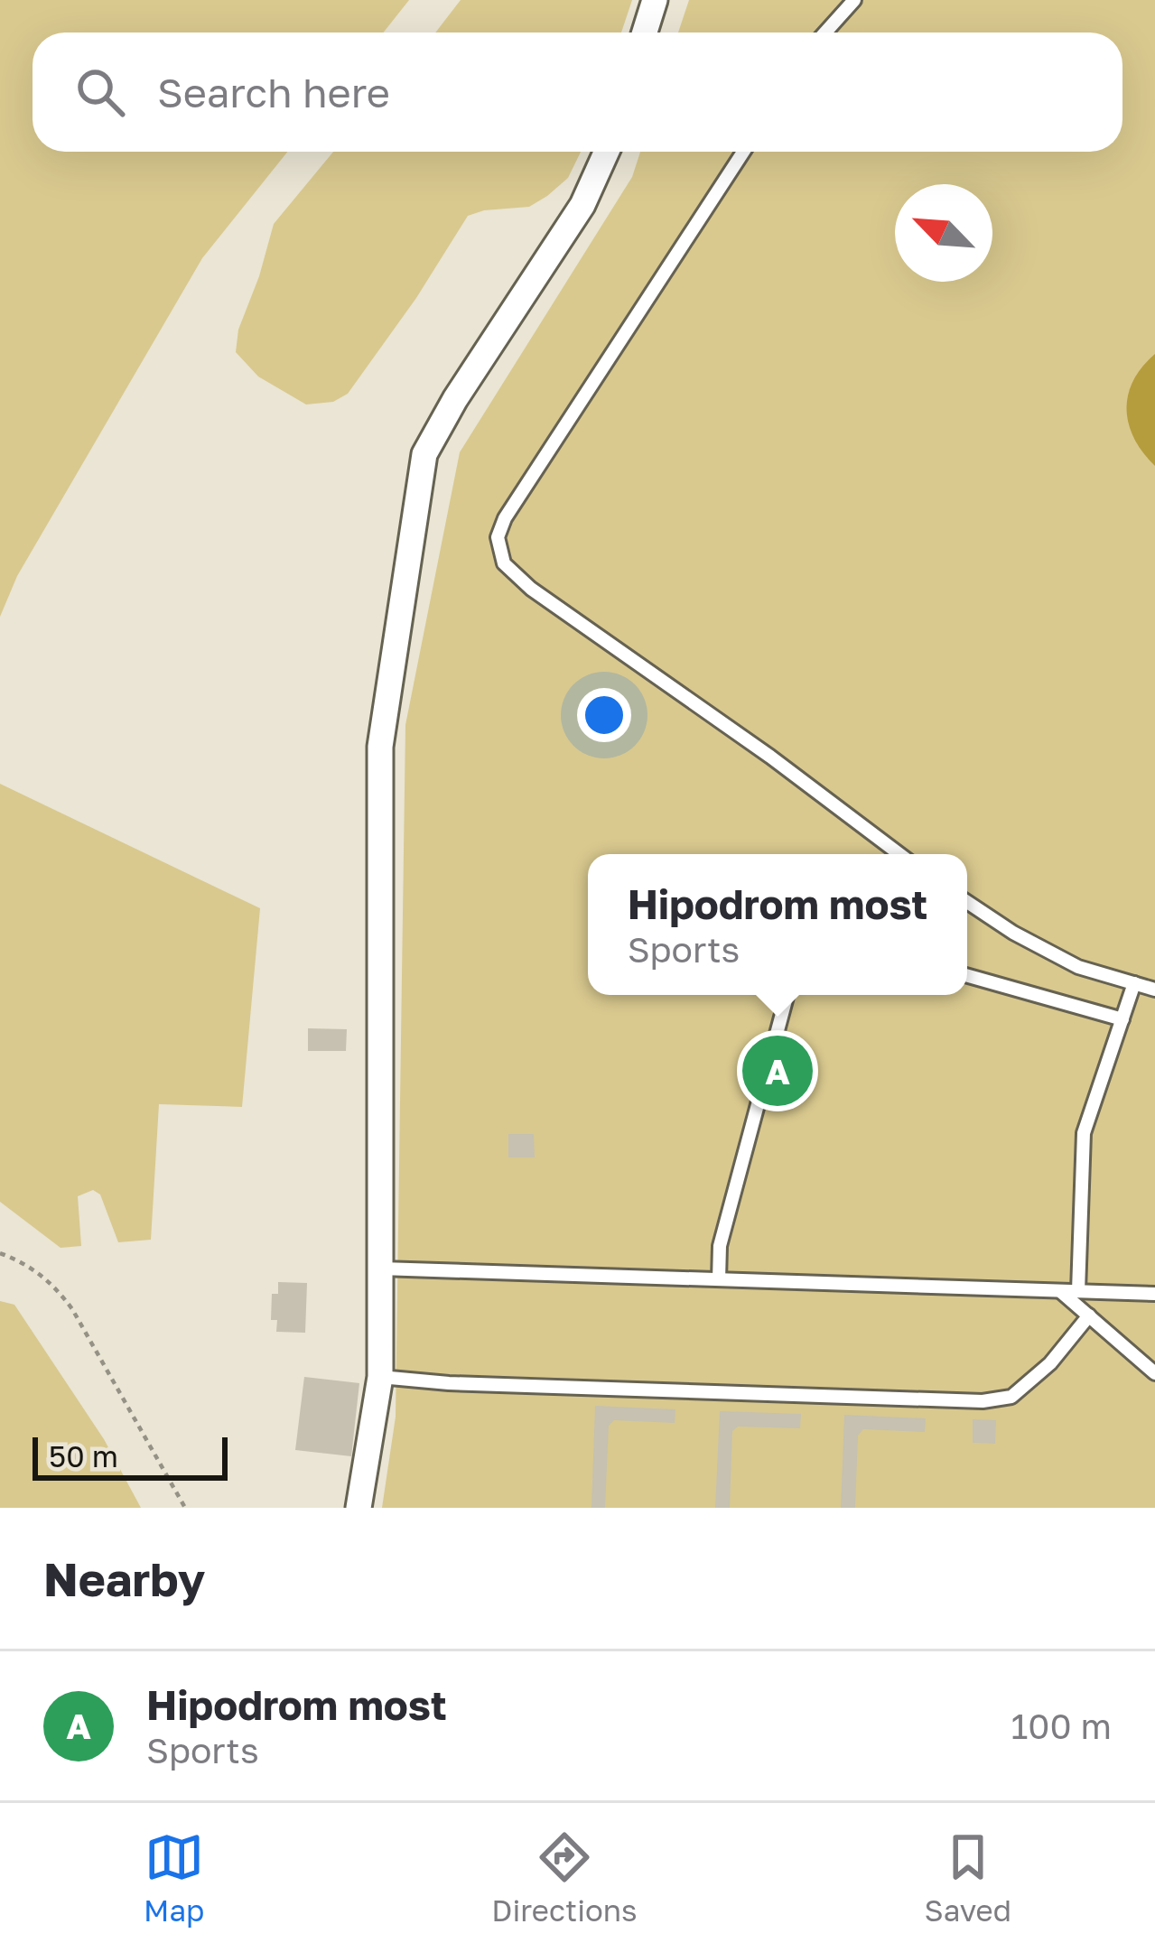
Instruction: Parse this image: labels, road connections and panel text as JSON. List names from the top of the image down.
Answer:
{
  "scale_bar": "50 m",
  "north": "top left",
  "page": {
    "search": "Search here",
    "popup": ["Hipodrom most", "Sports"],
    "pins": "A",
    "scale": "50 m",
    "heading": "Nearby",
    "list": [
      {
        "mark": "A",
        "name": "Hipodrom most",
        "note": "Sports",
        "value": "100 m"
      }
    ],
    "nav": ["Map", "Directions", "Saved"]
  }
}
